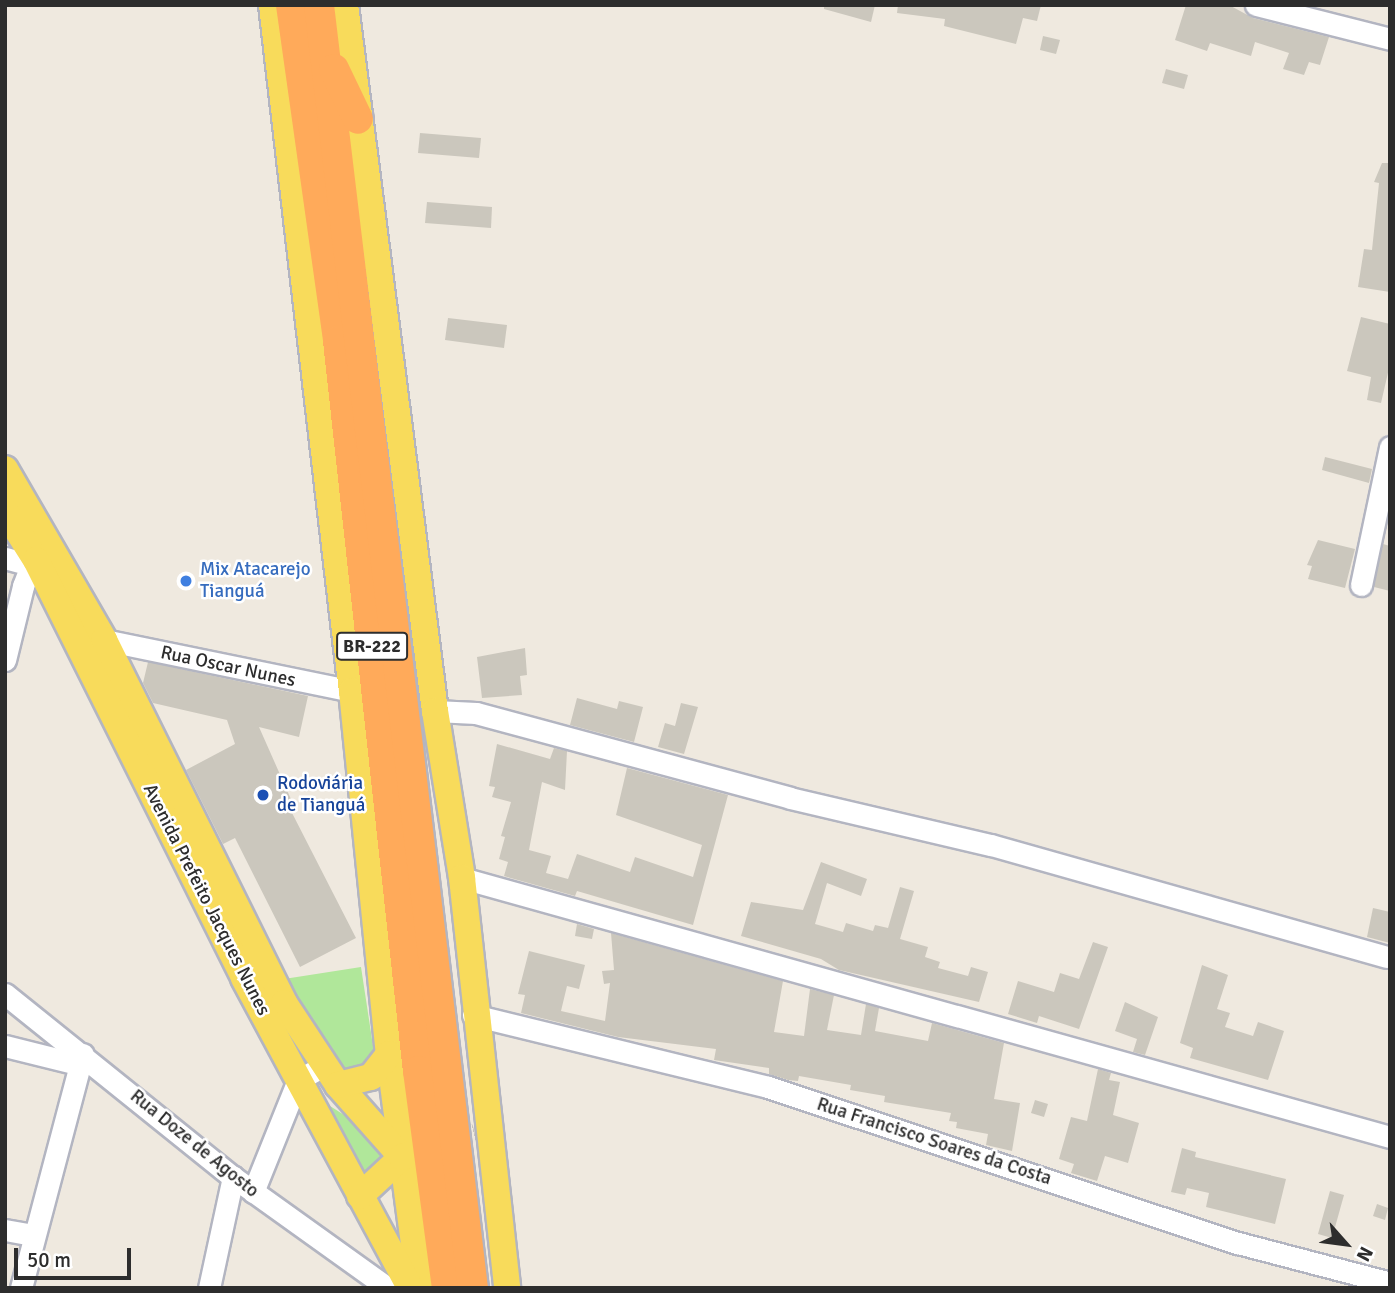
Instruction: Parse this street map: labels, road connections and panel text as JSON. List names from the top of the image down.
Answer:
{
  "streets": {
    "highway": ["BR-222"],
    "main road": ["Avenida Prefeito Jacques Nunes"],
    "street": ["Rua Oscar Nunes", "Rua Francisco Soares da Costa", "Rua Doze de Agosto"]
  },
  "crossings": [
    ["BR-222", "Rua Oscar Nunes"],
    ["BR-222", "Avenida Prefeito Jacques Nunes"],
    ["Rua Oscar Nunes", "Avenida Prefeito Jacques Nunes"]
  ],
  "places": ["Mix Atacarejo Tianguá", "Rodoviária de Tianguá"],
  "scale_bar": "50 m",
  "north": "bottom right"
}
